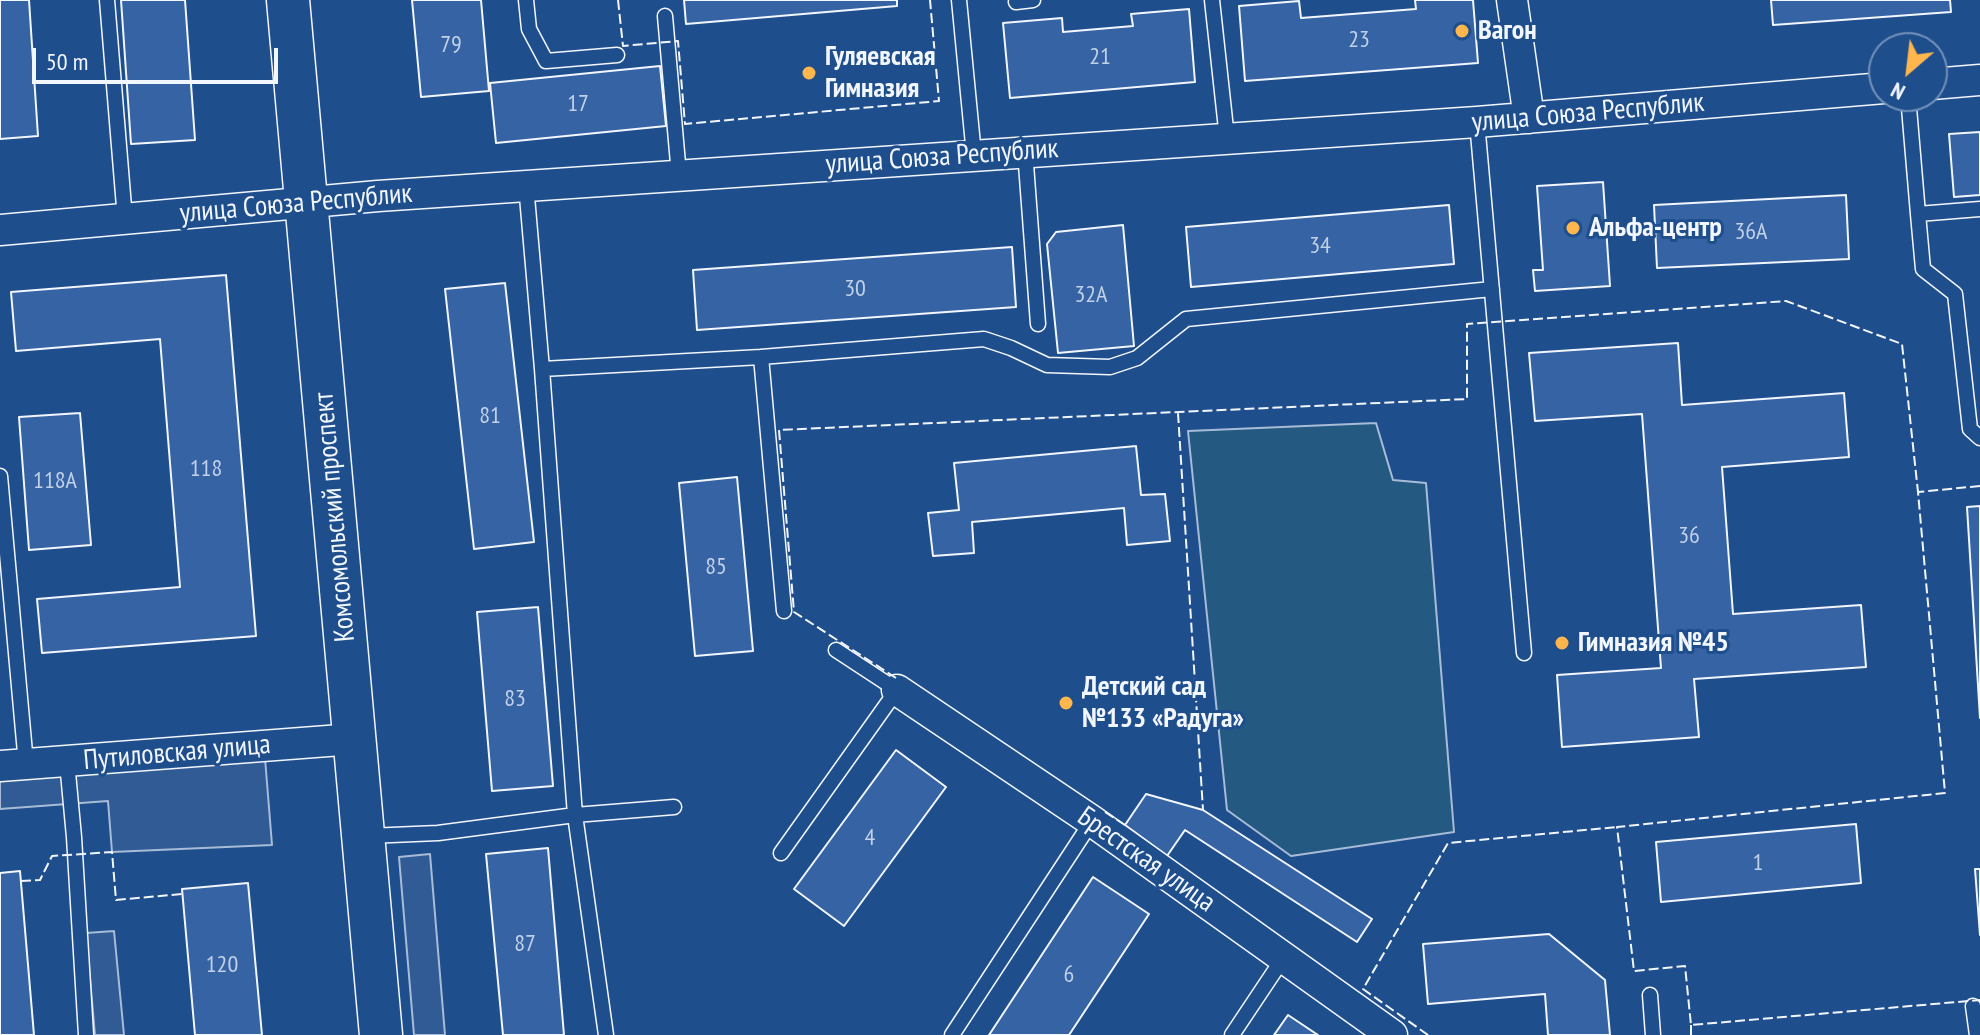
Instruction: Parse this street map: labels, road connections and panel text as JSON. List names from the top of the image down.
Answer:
{
  "streets": {
    "main road": ["Комсомольский проспект"],
    "street": ["улица Союза Республик", "Путиловская улица", "Брестская улица"]
  },
  "crossings": [
    ["улица Союза Республик", "Комсомольский проспект"],
    ["Комсомольский проспект", "Путиловская улица"]
  ],
  "places": [
    "Вагон",
    "Гуляевская Гимназия",
    "Альфа-центр",
    "Гимназия №45",
    "Детский сад №133 «Радуга»"
  ],
  "house_numbers": [
    "23",
    "79",
    "21",
    "17",
    "36А",
    "34",
    "30",
    "32А",
    "81",
    "118",
    "118А",
    "36",
    "85",
    "83",
    "4",
    "1",
    "87",
    "120",
    "6"
  ],
  "scale_bar": "50 m",
  "north": "bottom left"
}
